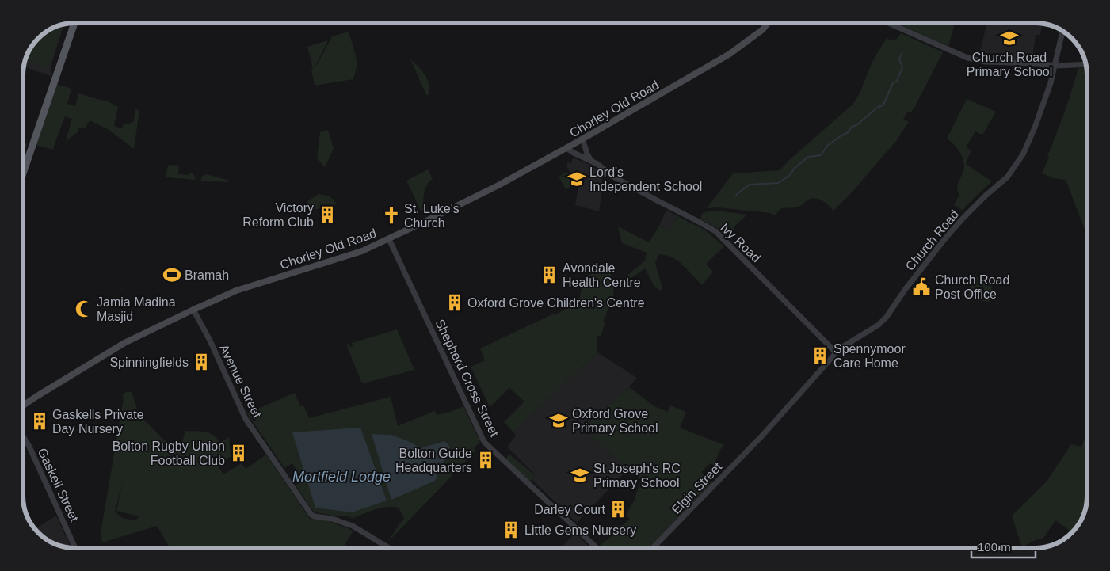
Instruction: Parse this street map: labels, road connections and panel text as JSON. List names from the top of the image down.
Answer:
{
  "streets": {
    "main road": ["Chorley Old Road"],
    "street": [
      "Church Road",
      "Ivy Road",
      "Shepherd Cross Street",
      "Avenue Street",
      "Gaskell Street",
      "Elgin Street"
    ]
  },
  "crossings": [
    ["Chorley Old Road", "Ivy Road"],
    ["Chorley Old Road", "Shepherd Cross Street"],
    ["Chorley Old Road", "Avenue Street"],
    ["Church Road", "Ivy Road"],
    ["Church Road", "Elgin Street"]
  ],
  "water": ["Mortfield Lodge"],
  "places": {
    "school or university": [
      "Church Road Primary School",
      "Lord's Independent School",
      "Oxford Grove Primary School",
      "St Joseph's RC Primary School"
    ],
    "building": [
      "Victory Reform Club",
      "Avondale Health Centre",
      "Oxford Grove Children's Centre",
      "Spennymoor Care Home",
      "Spinningfields",
      "Gaskells Private Day Nursery",
      "Bolton Rugby Union Football Club",
      "Bolton Guide Headquarters",
      "Darley Court",
      "Little Gems Nursery"
    ],
    "church": ["St. Luke's Church"],
    "sports": ["Bramah"],
    "public building": ["Church Road Post Office"],
    "mosque": ["Jamia Madina Masjid"]
  },
  "scale_bar": "100 m"
}
